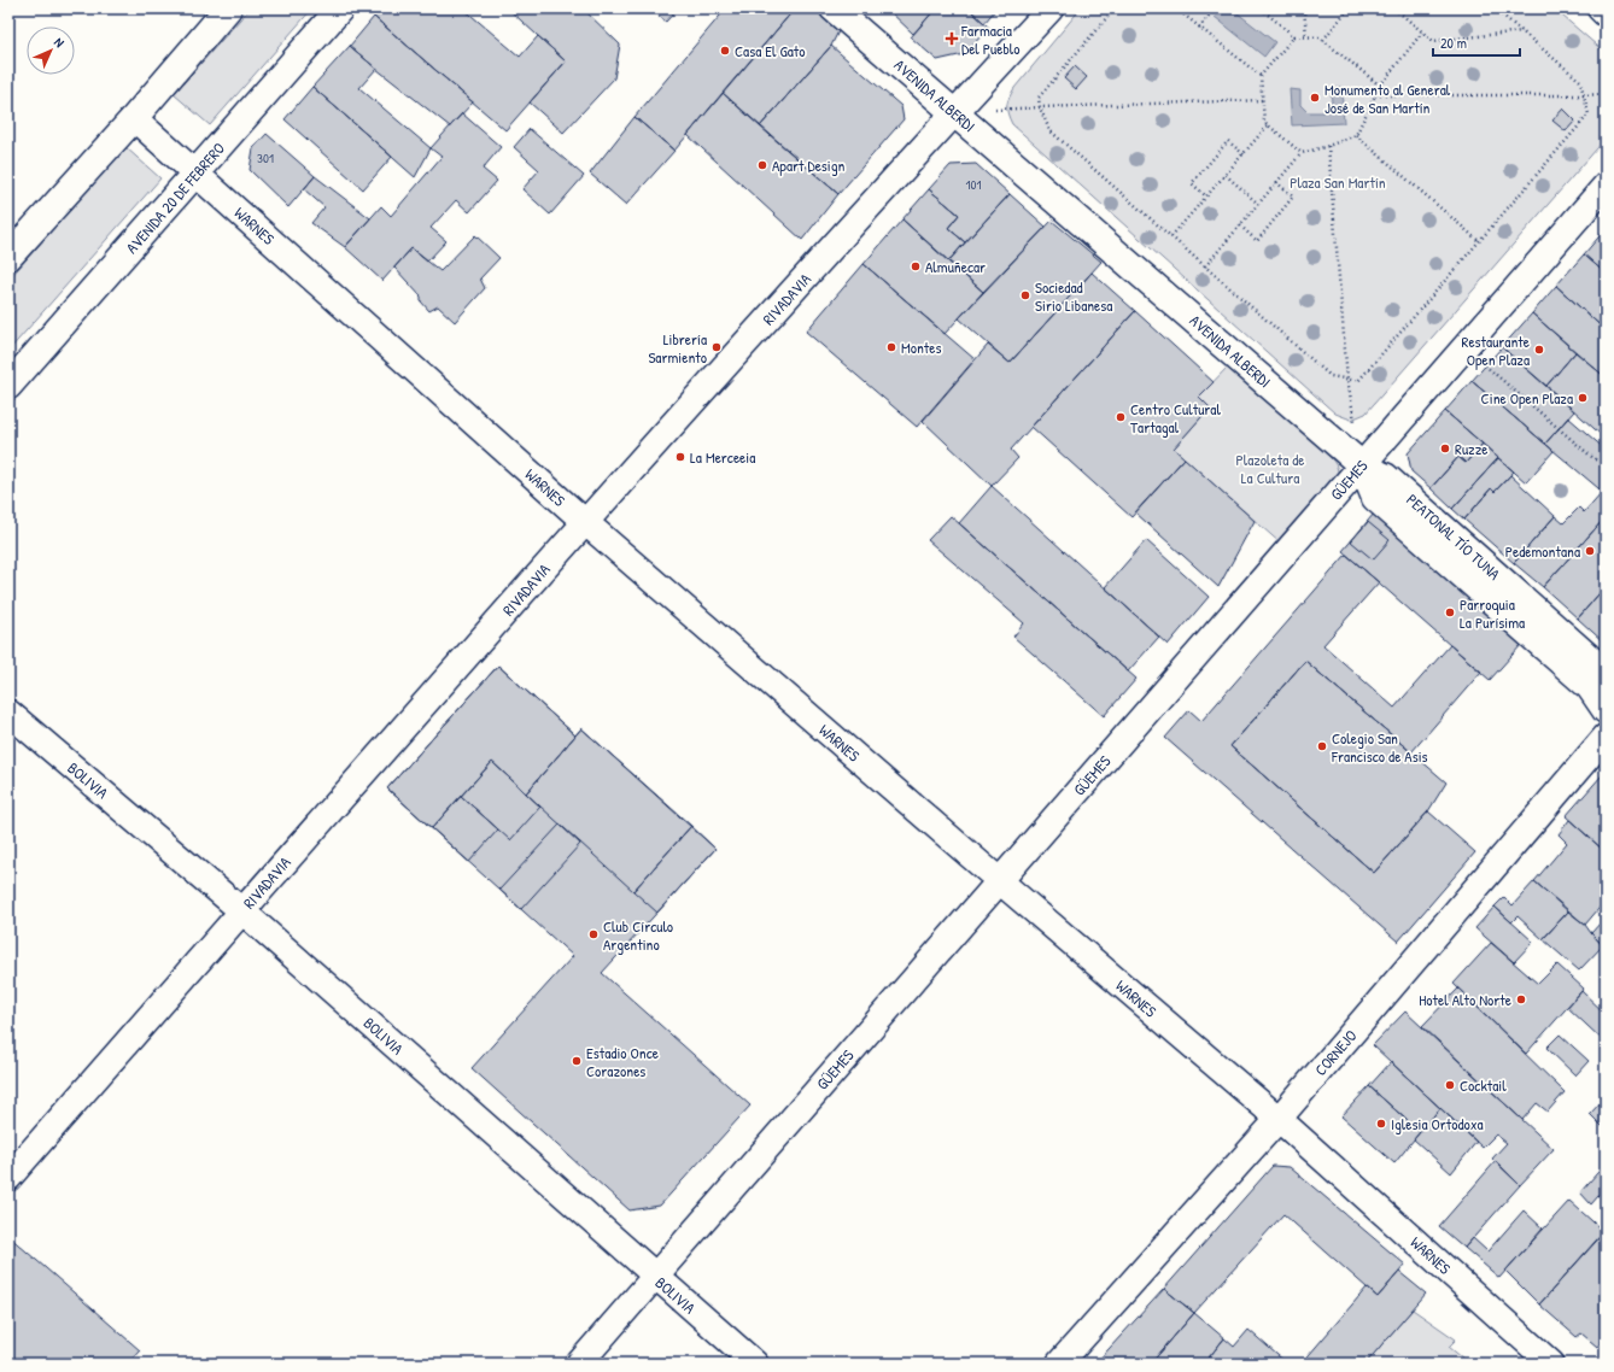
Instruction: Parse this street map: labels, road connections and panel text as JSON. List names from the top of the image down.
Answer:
{
  "streets": {
    "main road": ["AVENIDA ALBERDI", "AVENIDA 20 DE FEBRERO"],
    "street": [
      "WARNES",
      "RIVADAVIA",
      "GÜEMES",
      "PEATONAL TÍO TUNA",
      "BOLIVIA",
      "CORNEJO"
    ]
  },
  "crossings": [
    ["AVENIDA ALBERDI", "RIVADAVIA"],
    ["AVENIDA ALBERDI", "GÜEMES"],
    ["AVENIDA ALBERDI", "PEATONAL TÍO TUNA"],
    ["AVENIDA 20 DE FEBRERO", "WARNES"],
    ["WARNES", "RIVADAVIA"],
    ["WARNES", "GÜEMES"],
    ["WARNES", "CORNEJO"],
    ["RIVADAVIA", "BOLIVIA"],
    ["GÜEMES", "PEATONAL TÍO TUNA"],
    ["GÜEMES", "BOLIVIA"]
  ],
  "parks": ["Plaza San Martín", "Plazoleta de La Cultura"],
  "places": {
    "health": ["Farmacia Del Pueblo"],
    "other": [
      "Casa El Gato",
      "Monumento al General José de San Martín",
      "Apart Design",
      "Almuñecar",
      "Sociedad Sirio Libanesa",
      "Librería Sarmiento",
      "Montes",
      "Restaurante Open Plaza",
      "Cine Open Plaza",
      "Centro Cultural Tartagal",
      "Ruzze",
      "La Merceeia",
      "Pedemontana",
      "Parroquia La Purísima",
      "Colegio San Francisco de Asis",
      "Club Círculo Argentino",
      "Hotel Alto Norte",
      "Estadio Once Corazones",
      "Cocktail",
      "Iglesia Ortodoxa"
    ]
  },
  "house_numbers": ["301", "101"],
  "scale_bar": "20 m",
  "north": "top right"
}
